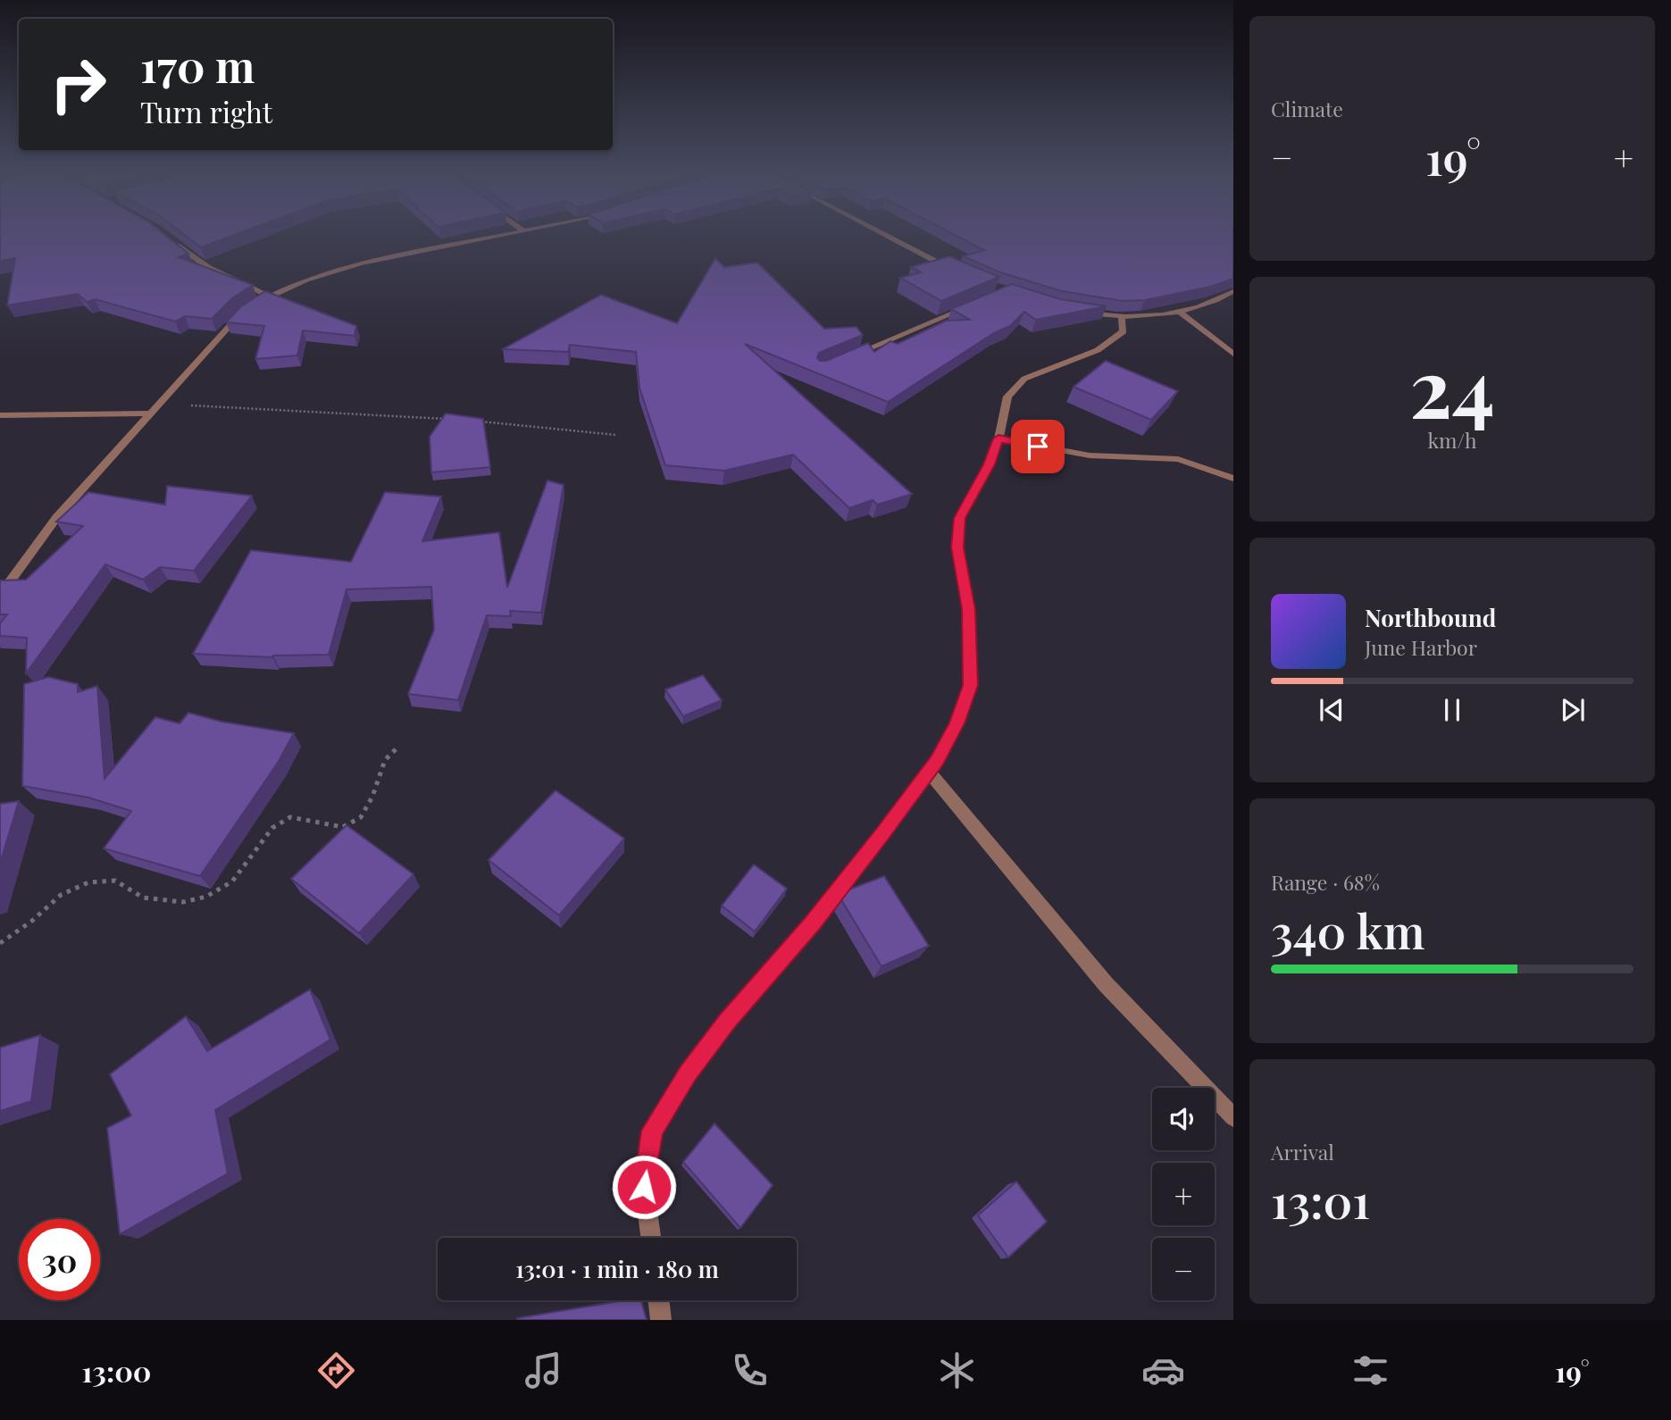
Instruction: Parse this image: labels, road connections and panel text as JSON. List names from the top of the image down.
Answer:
{
  "page": {
    "tile": [
      "Climate",
      ["24", "km/h"],
      ["Range · 68%", "340 km"],
      ["Arrival", "13:01"]
    ],
    "turn": ["170 m", "Turn right"],
    "heat": ["−", "19°", "+"],
    "song": ["Northbound", "June Harbor"],
    "map_buttons": ["+", "−"],
    "limit": "30",
    "trip": "13:01 · 1 min · 180 m",
    "tabs": ["13:00", "19°"]
  }
}
